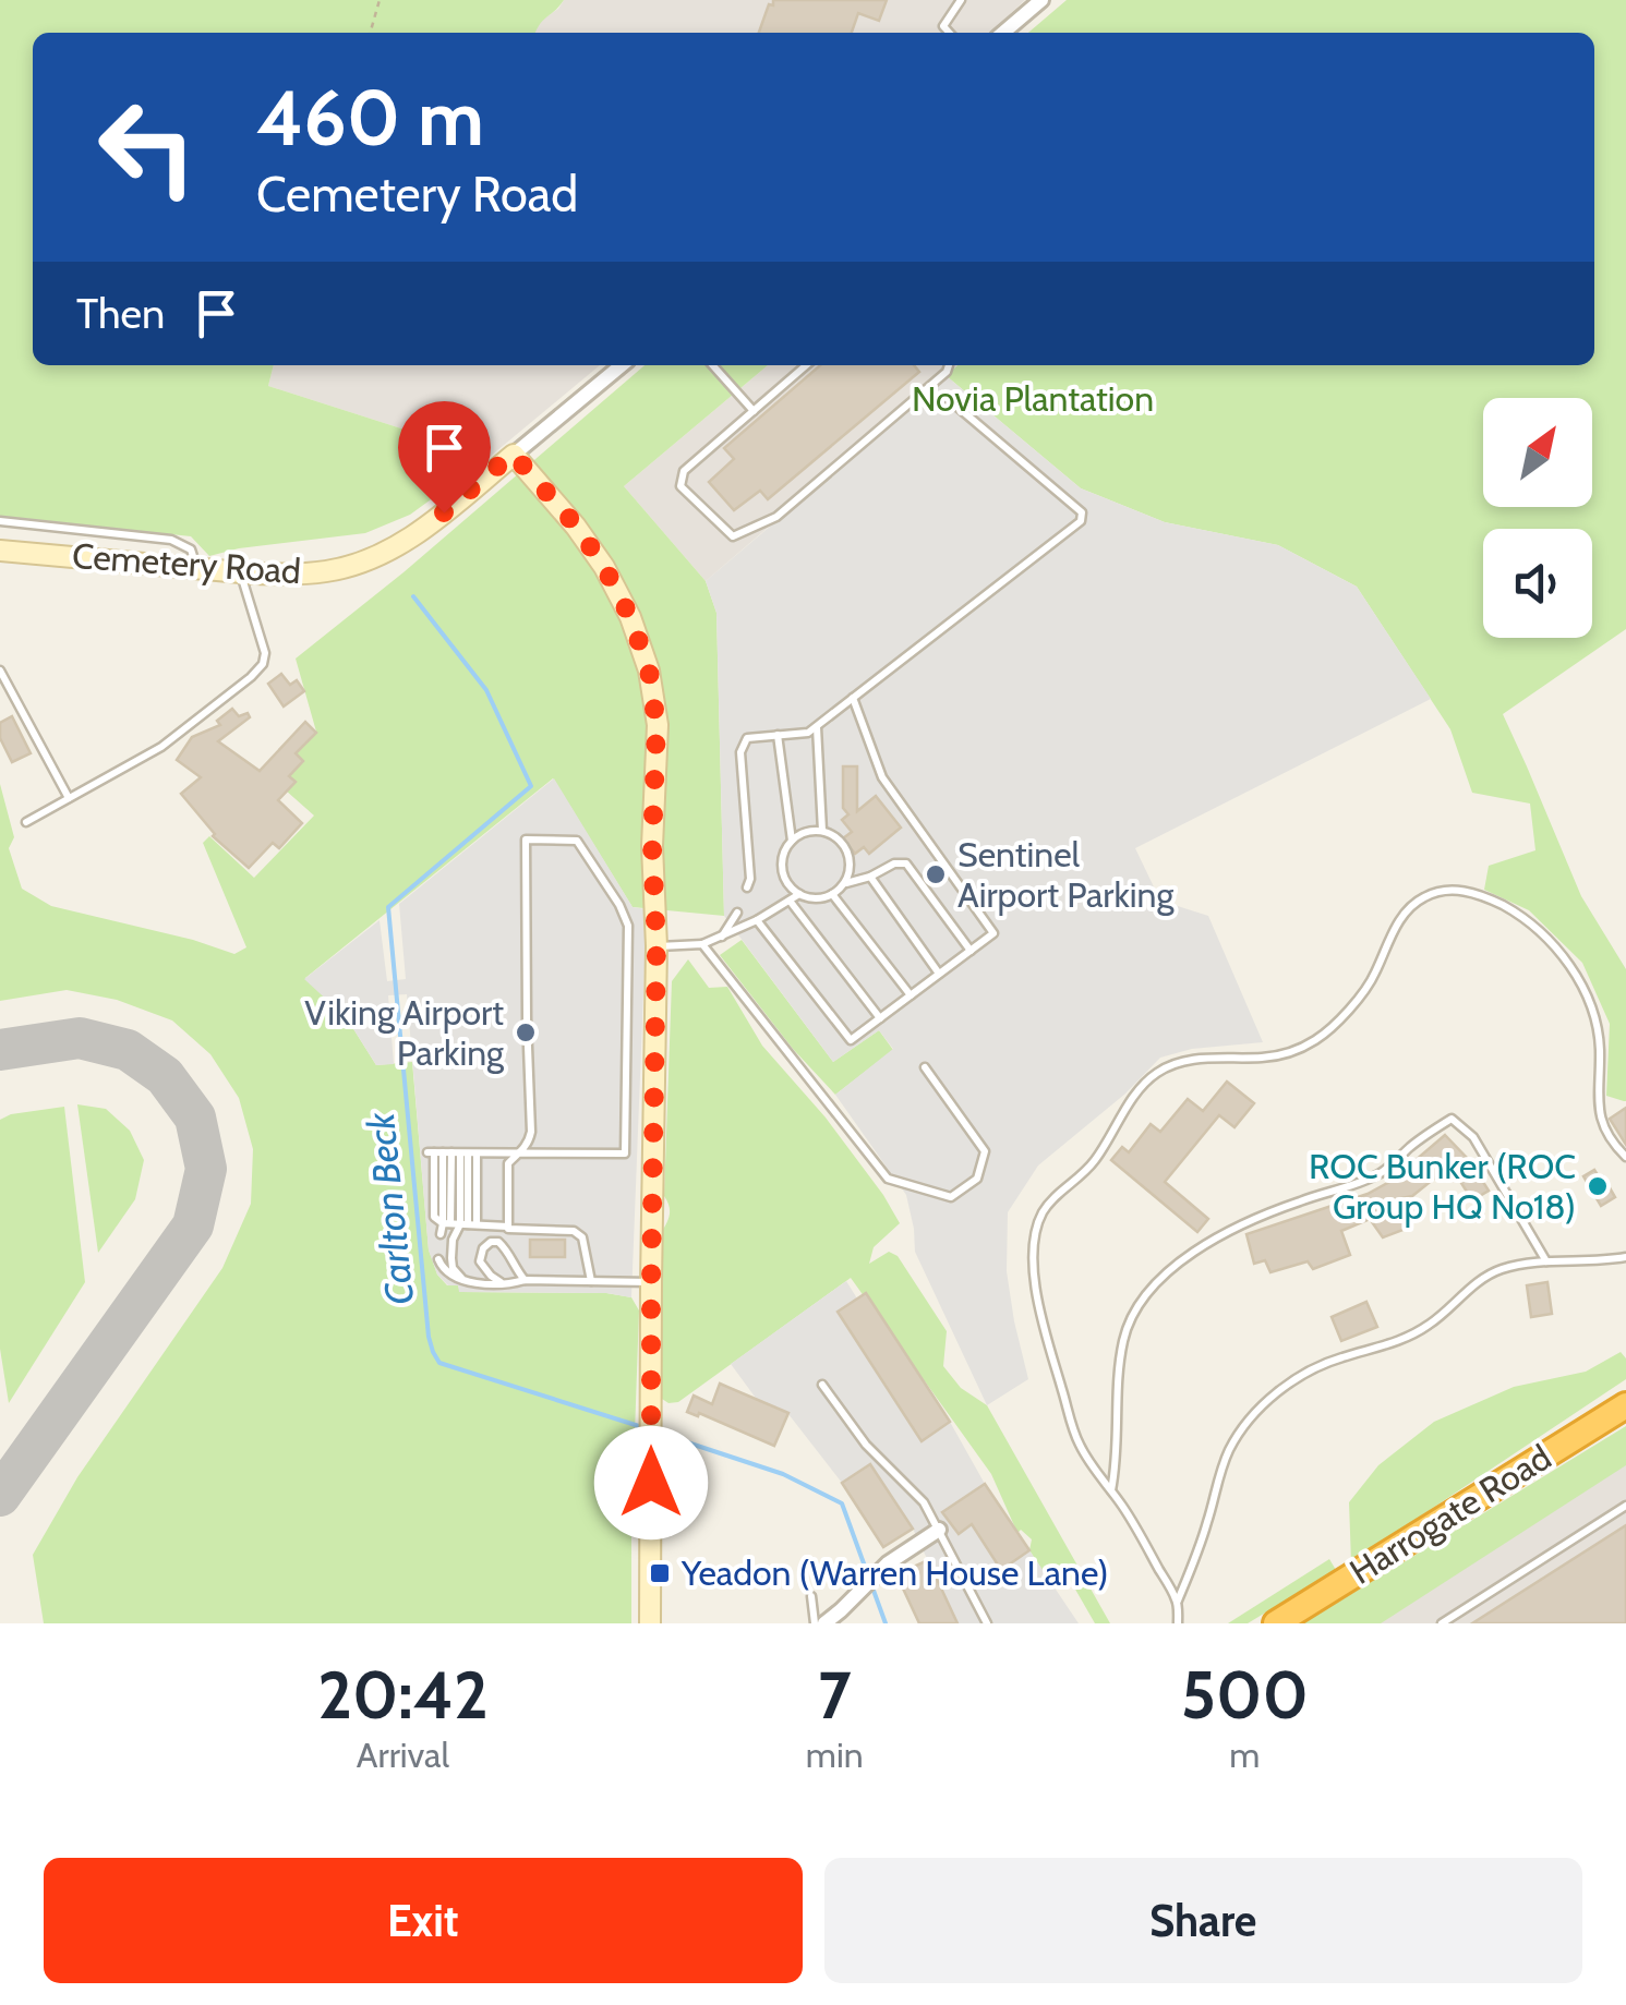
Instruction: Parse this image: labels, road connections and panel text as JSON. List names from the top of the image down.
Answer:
{
  "streets": {
    "highway": ["Harrogate Road"],
    "street": ["Cemetery Road"]
  },
  "water": ["Carlton Beck"],
  "parks": ["Novia Plantation"],
  "places": {
    "other": ["Sentinel Airport Parking", "Viking Airport Parking", "ROC Bunker (ROC Group HQ No18)"],
    "transit": ["Yeadon (Warren House Lane)"]
  },
  "north": "top right",
  "page": {
    "turn": ["460 m", "Cemetery Road"],
    "then": "Then",
    "eta": [
      "20:42",
      "Arrival",
      "7",
      "min",
      "500",
      "m"
    ],
    "buttons": ["Exit", "Share"]
  }
}
